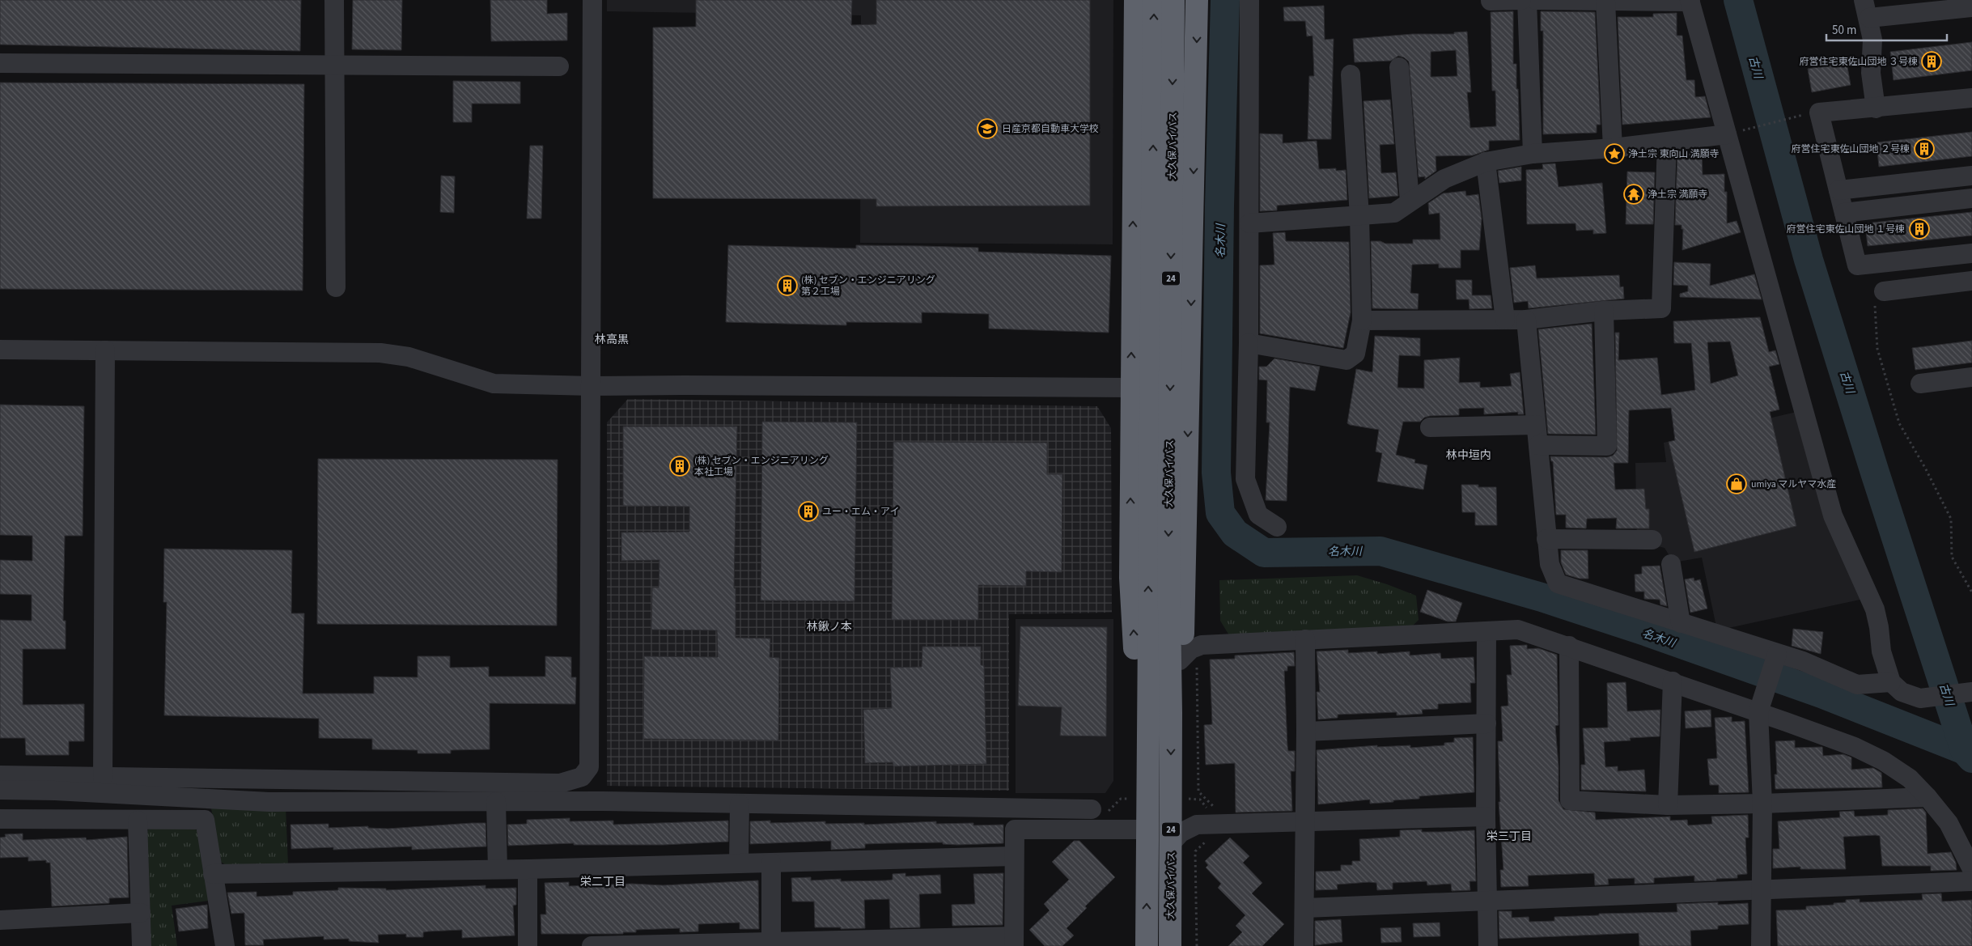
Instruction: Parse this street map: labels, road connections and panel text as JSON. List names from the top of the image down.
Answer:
{
  "streets": {
    "highway": ["大久保バイパス", "24"]
  },
  "districts": [
    "林高黒",
    "林中垣内",
    "林鍬ノ本",
    "栄三丁目",
    "栄二丁目"
  ],
  "water": ["古川", "名木川"],
  "places": {
    "building": [
      "府営住宅東佐山団地 ３号棟",
      "府営住宅東佐山団地 ２号棟",
      "府営住宅東佐山団地 １号棟",
      "(株) セブン・エンジニアリング 第２工場",
      "(株) セブン・エンジニアリング 本社工場",
      "ユー・エム・アイ"
    ],
    "school or university": ["日産京都自動車大学校"],
    "place": ["浄土宗 東向山 満願寺"],
    "temple": ["浄土宗 満願寺"],
    "shop": ["umiya マルヤマ水産"]
  },
  "scale_bar": "50 m"
}
